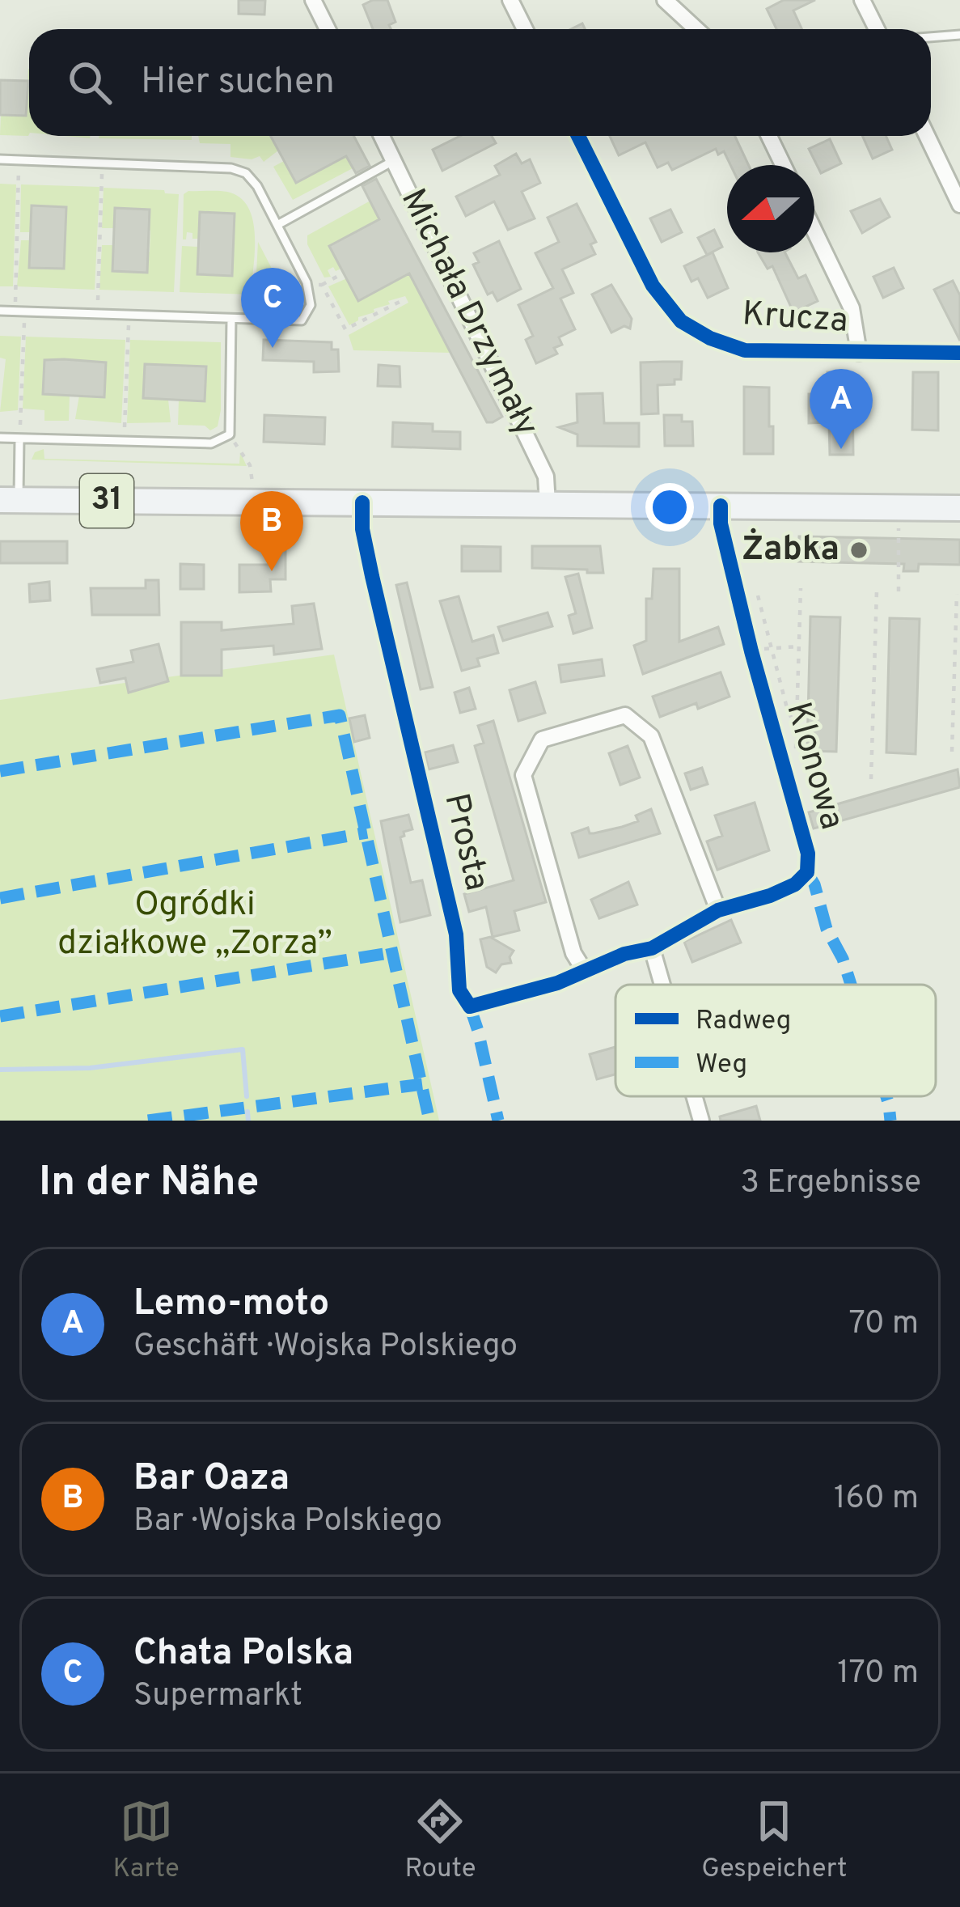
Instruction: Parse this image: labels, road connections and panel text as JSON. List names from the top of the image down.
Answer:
{
  "streets": {
    "main road": ["31"],
    "street": [
      "Michała Drzymały",
      "Krucza",
      "Klonowa",
      "Prosta"
    ]
  },
  "crossings": [
    ["Michała Drzymały", "31"],
    ["31", "Klonowa"],
    ["31", "Prosta"],
    ["Klonowa", "Prosta"]
  ],
  "parks": ["Ogródki działkowe „Zorza”"],
  "places": ["Żabka"],
  "legend": ["Radweg", "Weg"],
  "north": "left",
  "page": {
    "search": "Hier suchen",
    "pins": ["C", "A", "B"],
    "heading": ["In der Nähe", "3 Ergebnisse"],
    "list": [
      {
        "mark": "A",
        "name": "Lemo-moto",
        "note": "Geschäft · Wojska Polskiego",
        "value": "70 m"
      },
      {
        "mark": "B",
        "name": "Bar Oaza",
        "note": "Bar · Wojska Polskiego",
        "value": "160 m"
      },
      {
        "mark": "C",
        "name": "Chata Polska",
        "note": "Supermarkt",
        "value": "170 m"
      }
    ],
    "nav": ["Karte", "Route", "Gespeichert"]
  }
}
